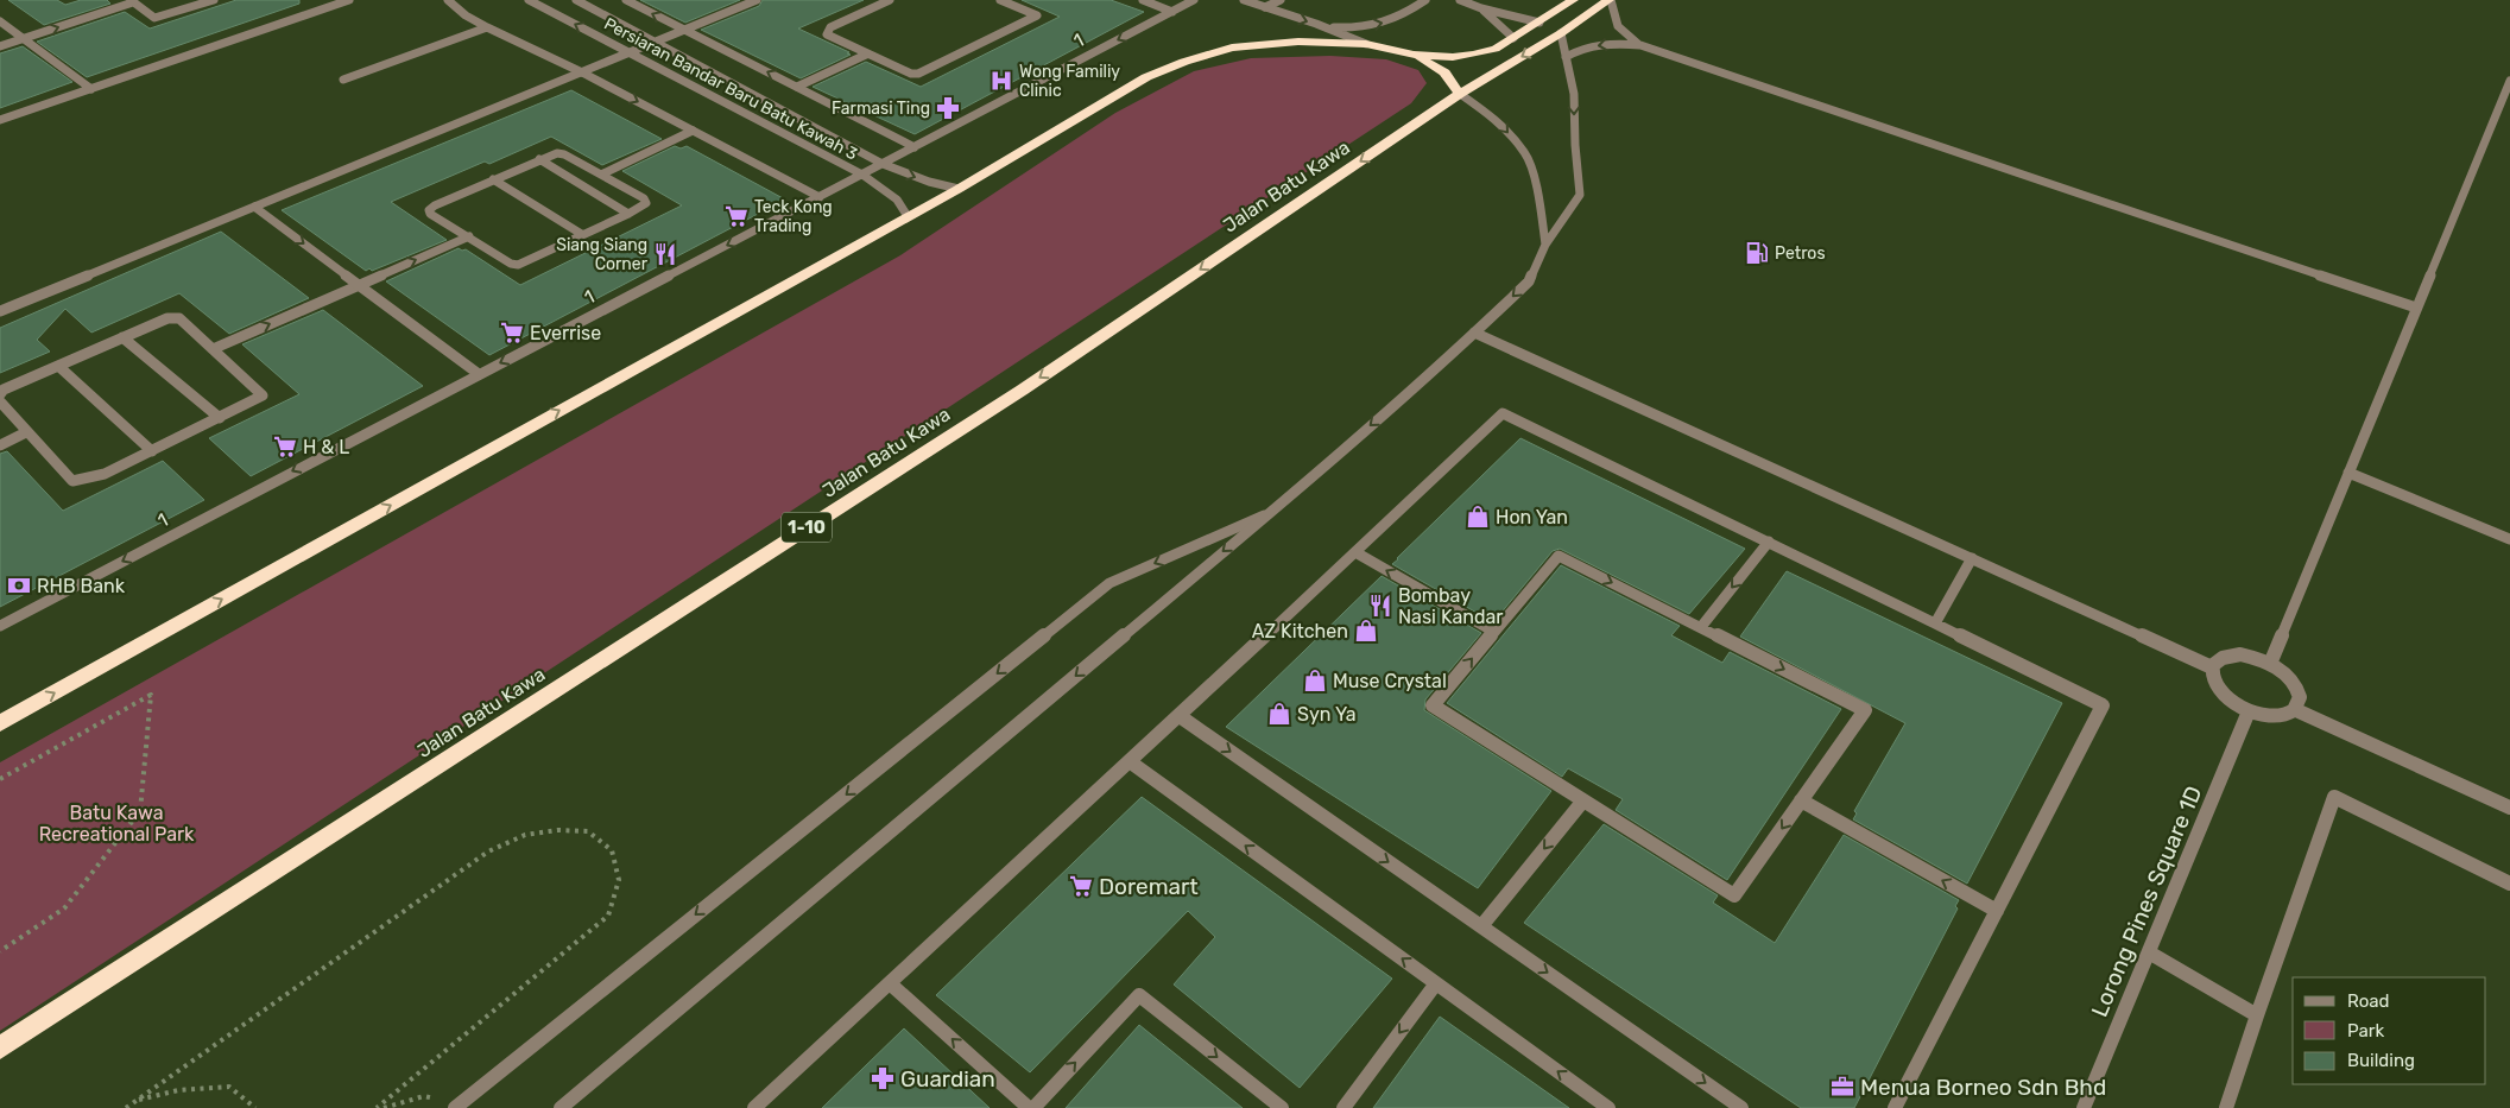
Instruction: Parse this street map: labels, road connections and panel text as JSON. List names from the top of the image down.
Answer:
{
  "streets": {
    "highway": ["Jalan Batu Kawa", "1-10"],
    "street": ["1", "Persiaran Bandar Baru Batu Kawah 3", "Lorong Pines Square 1D"]
  },
  "crossings": [
    ["1", "Persiaran Bandar Baru Batu Kawah 3"]
  ],
  "one_way": ["1", "Jalan Batu Kawa"],
  "parks": ["Batu Kawa Recreational Park"],
  "places": {
    "hospital": ["Wong Familiy Clinic"],
    "pharmacy": ["Farmasi Ting", "Guardian"],
    "supermarket": [
      "Teck Kong Trading",
      "Everrise",
      "H & L",
      "Doremart"
    ],
    "fuel station": ["Petros"],
    "restaurant": ["Siang Siang Corner", "Bombay Nasi Kandar"],
    "shop": [
      "Hon Yan",
      "AZ Kitchen",
      "Muse Crystal",
      "Syn Ya"
    ],
    "bank": ["RHB Bank"],
    "office": ["Menua Borneo Sdn Bhd"]
  },
  "legend": ["Road", "Park", "Building"]
}
